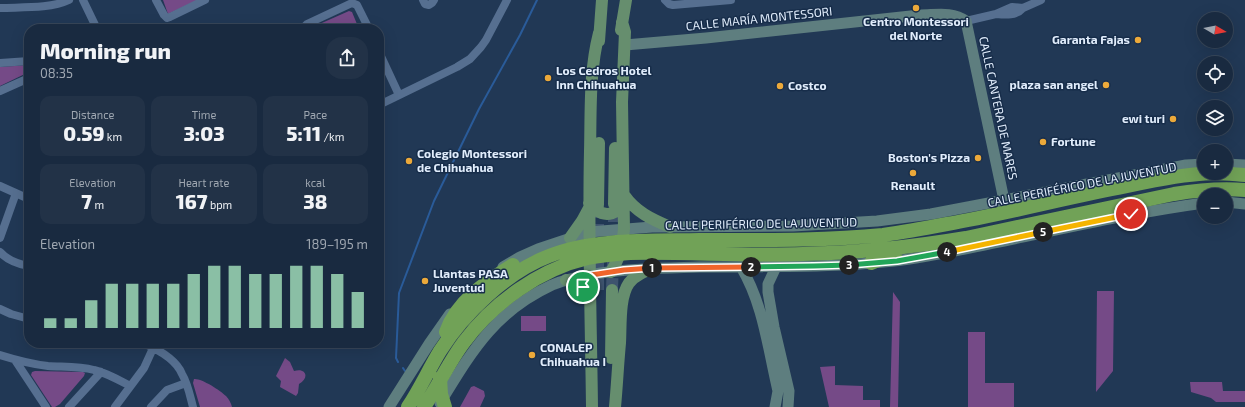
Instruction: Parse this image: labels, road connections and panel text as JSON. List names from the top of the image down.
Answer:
{
  "streets": {
    "highway": ["CALLE PERIFÉRICO DE LA JUVENTUD"],
    "main road": ["CALLE MARÍA MONTESSORI", "CALLE CANTERA DE MARES"]
  },
  "crossings": [
    ["CALLE MARÍA MONTESSORI", "CALLE CANTERA DE MARES"],
    ["CALLE CANTERA DE MARES", "CALLE PERIFÉRICO DE LA JUVENTUD"]
  ],
  "places": [
    "Centro Montessori del Norte",
    "Garanta Fajas",
    "Los Cedros Hotel Inn Chihuahua",
    "plaza san angel",
    "Costco",
    "ewi turi",
    "Fortune",
    "Boston's Pizza",
    "Colegio Montessori de Chihuahua",
    "Renault",
    "Llantas PASA Juventud",
    "CONALEP Chihuahua I"
  ],
  "north": "right",
  "page": {
    "map_buttons": ["+", "−"],
    "heading": ["Morning run", "08:35"],
    "stats": [
      ["Distance", "0.59 km"],
      ["Time", "3:03"],
      ["Pace", "5:11 /km"],
      ["Elevation", "7 m"],
      ["Heart rate", "167 bpm"],
      ["kcal", "38"]
    ],
    "pins": [
      "5",
      "4",
      "3",
      "2",
      "1"
    ],
    "chart": ["Elevation", "189–195 m"]
  }
}
